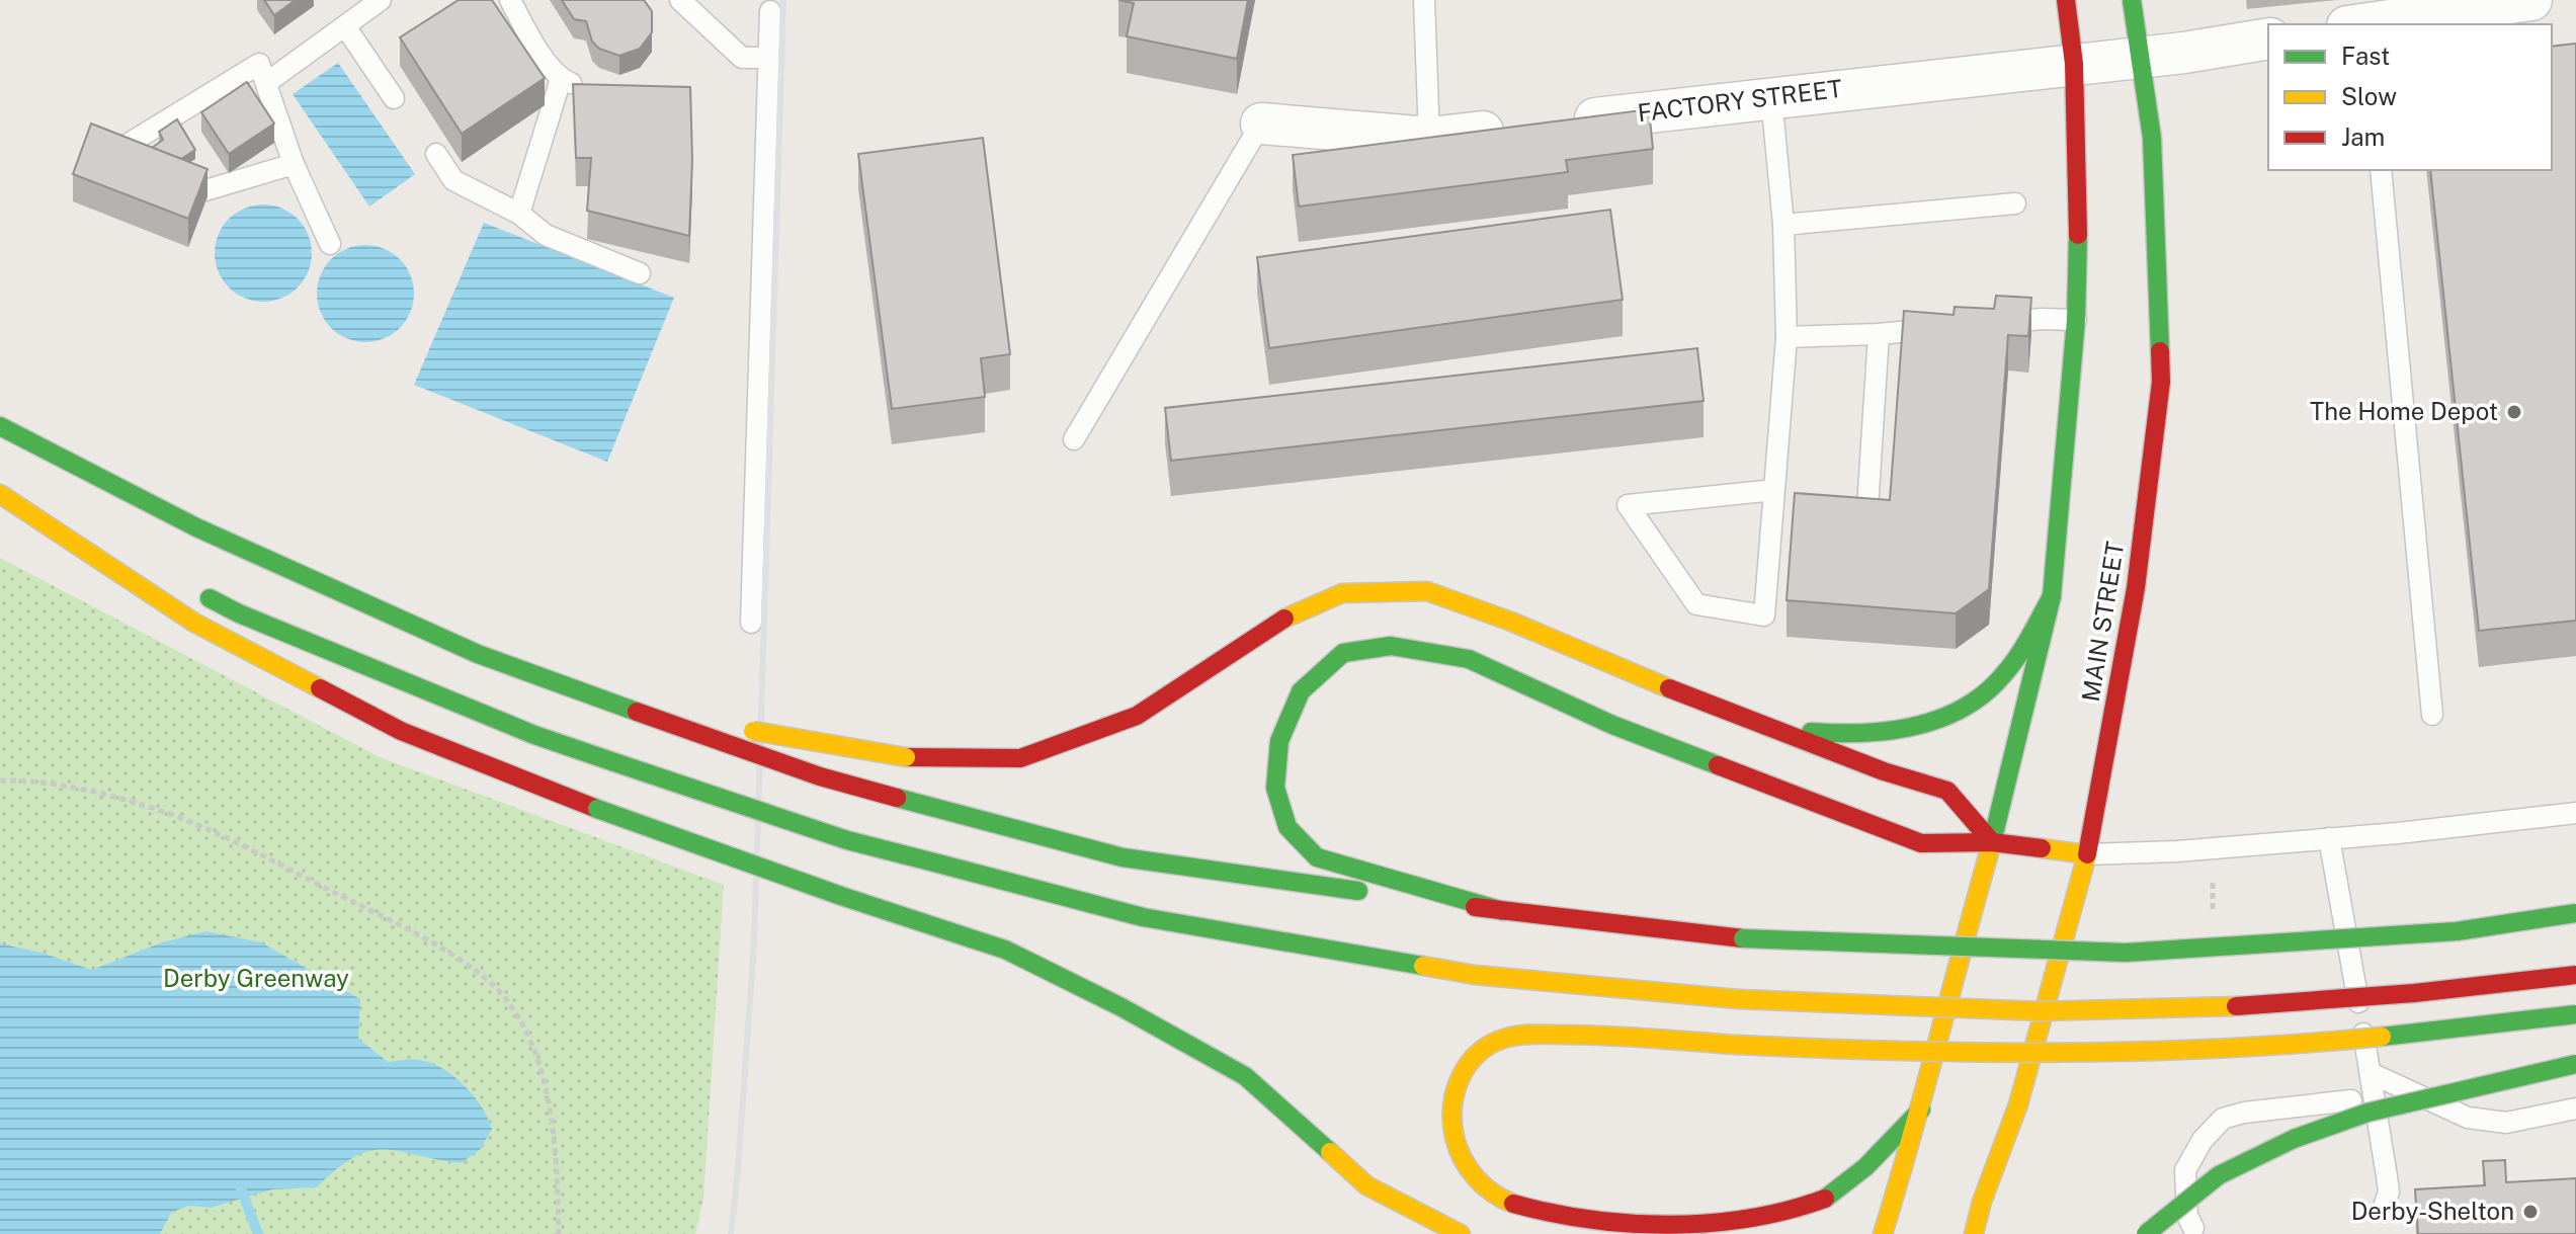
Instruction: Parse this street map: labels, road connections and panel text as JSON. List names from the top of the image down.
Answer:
{
  "streets": {
    "main road": ["MAIN STREET"],
    "street": ["FACTORY STREET"]
  },
  "crossings": [
    ["FACTORY STREET", "MAIN STREET"]
  ],
  "parks": ["Derby Greenway"],
  "places": ["The Home Depot", "Derby-Shelton"],
  "legend": ["Fast", "Slow", "Jam"]
}
